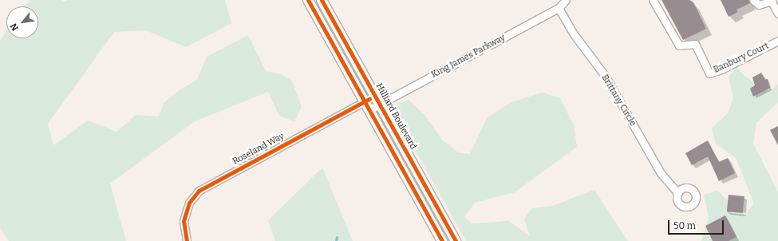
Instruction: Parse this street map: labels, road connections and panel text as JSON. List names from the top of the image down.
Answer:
{
  "streets": {
    "main road": ["Hilliard Boulevard"],
    "street": [
      "King James Parkway",
      "Banbury Court",
      "Brittany Circle",
      "Roseland Way"
    ]
  },
  "crossings": [
    ["King James Parkway", "Brittany Circle"],
    ["King James Parkway", "Hilliard Boulevard"],
    ["King James Parkway", "Roseland Way"],
    ["Hilliard Boulevard", "Roseland Way"]
  ],
  "scale_bar": "50 m",
  "north": "bottom left"
}
